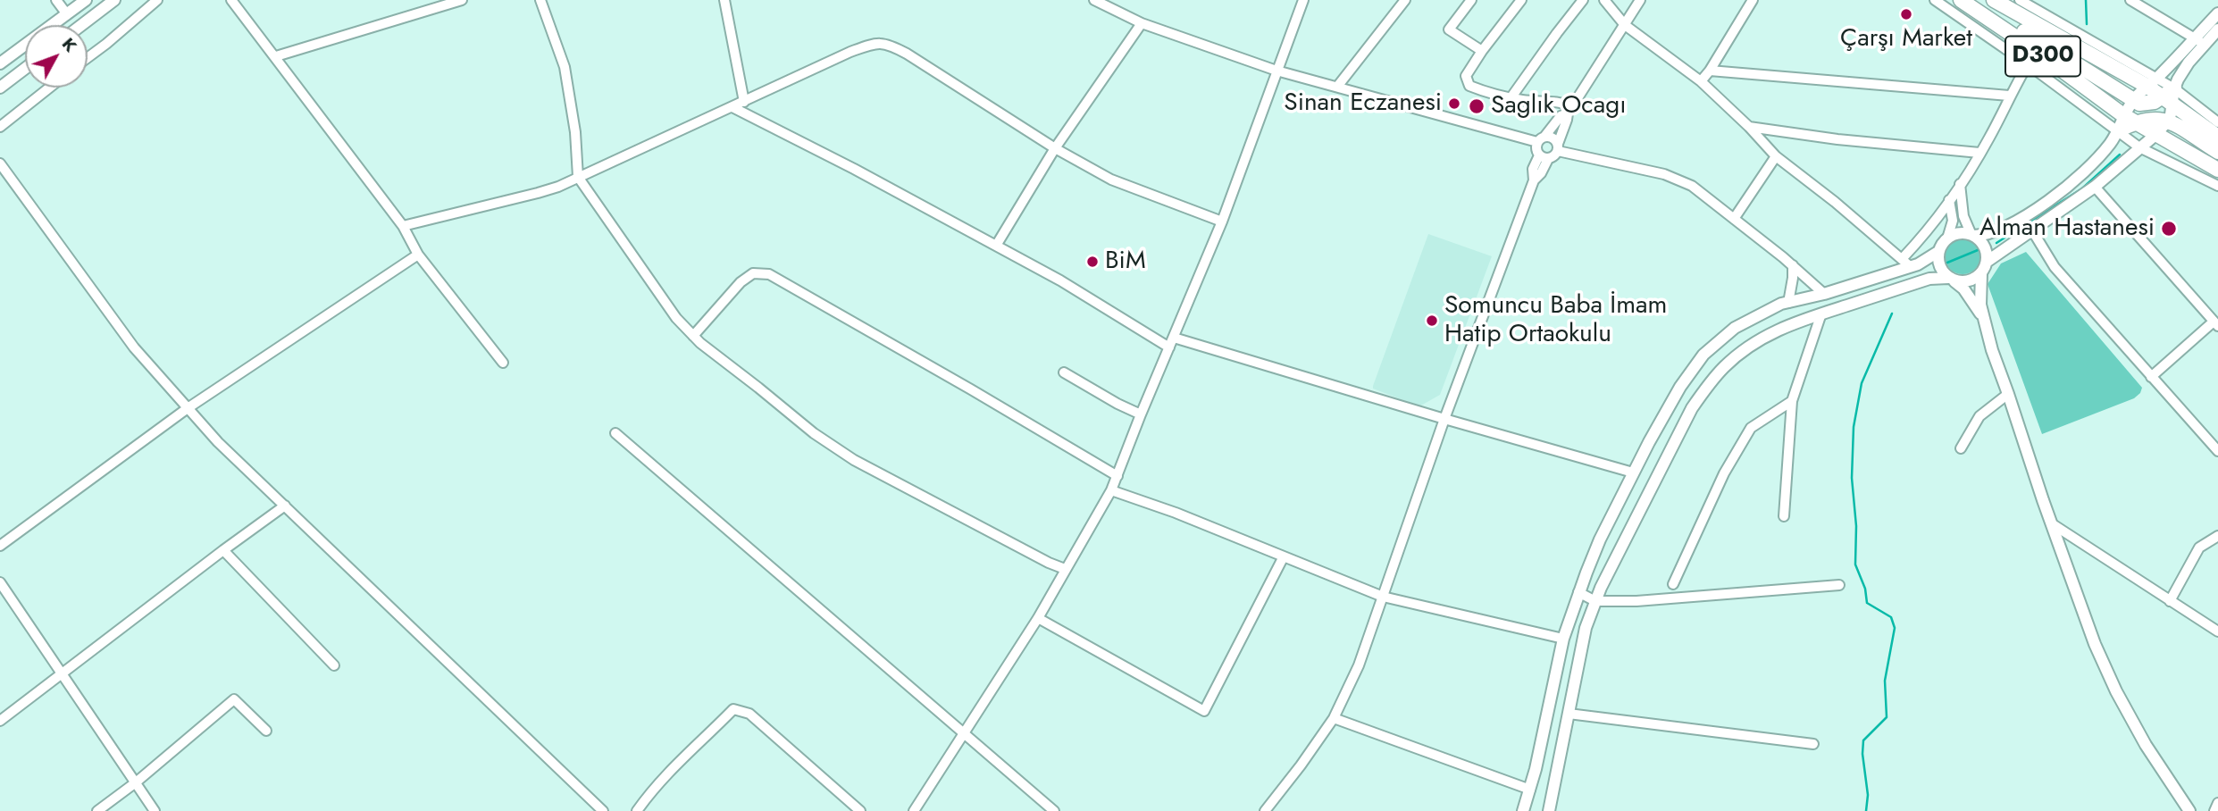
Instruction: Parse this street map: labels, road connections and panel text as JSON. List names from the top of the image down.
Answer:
{
  "streets": {
    "highway": ["D300"]
  },
  "places": [
    "Çarşı Market",
    "Sinan Eczanesi",
    "Saglık Ocagı",
    "Alman Hastanesi",
    "BiM",
    "Somuncu Baba İmam Hatip Ortaokulu"
  ],
  "north": "top right"
}
